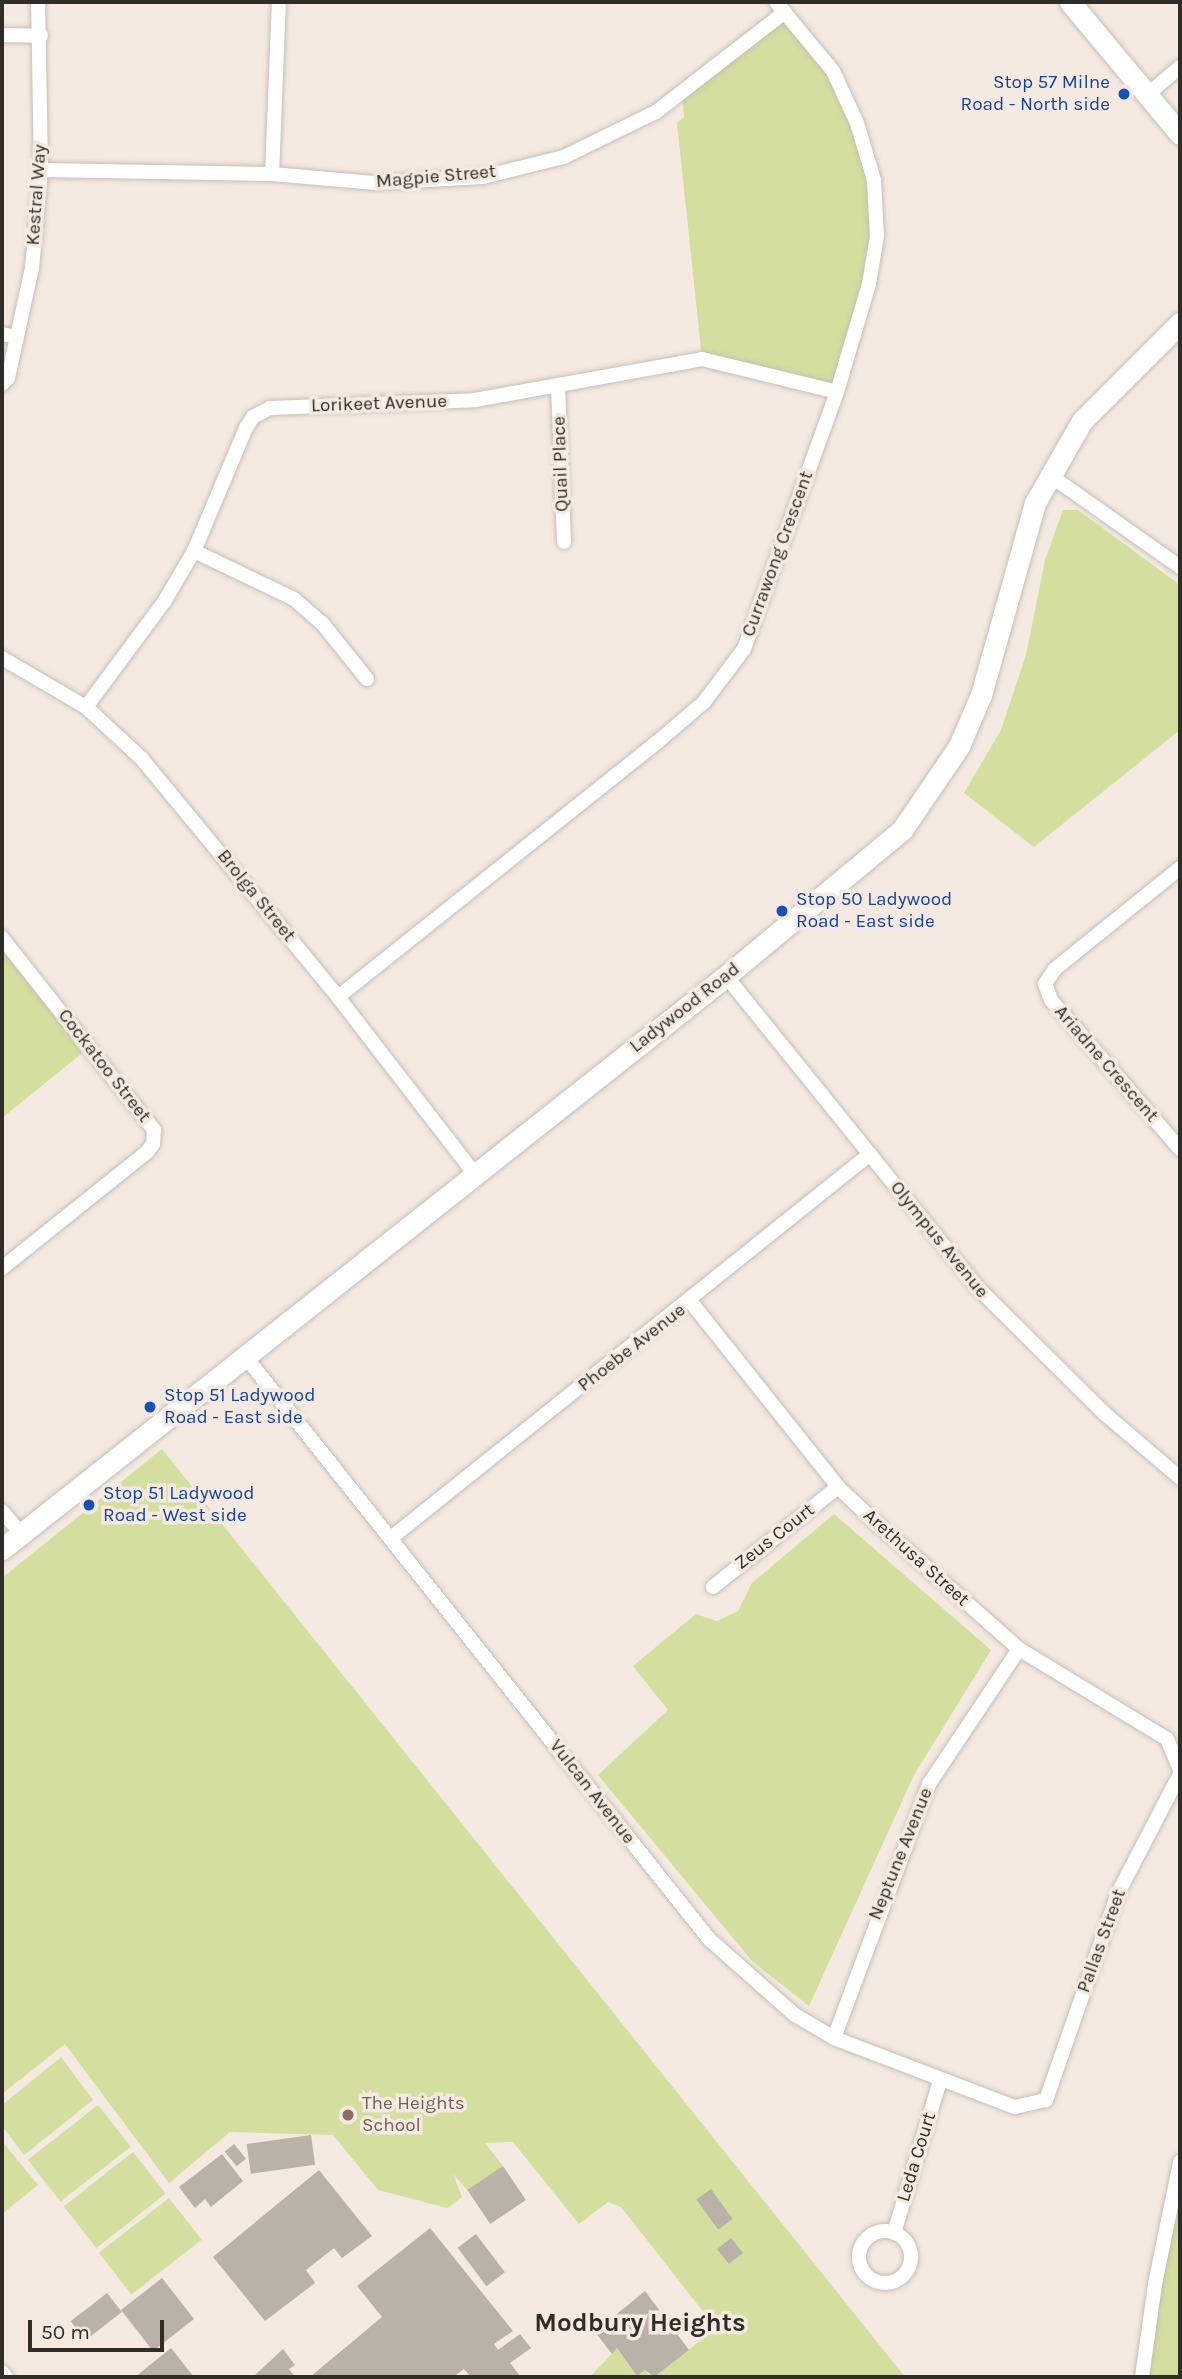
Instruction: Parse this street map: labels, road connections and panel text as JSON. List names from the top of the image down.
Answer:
{
  "streets": {
    "street": [
      "Magpie Street",
      "Kestral Way",
      "Lorikeet Avenue",
      "Quail Place",
      "Currawong Crescent",
      "Brolga Street",
      "Ladywood Road",
      "Ariadne Crescent",
      "Cockatoo Street",
      "Olympus Avenue",
      "Phoebe Avenue",
      "Zeus Court",
      "Arethusa Street",
      "Vulcan Avenue",
      "Neptune Avenue",
      "Pallas Street",
      "Leda Court"
    ]
  },
  "crossings": [
    ["Magpie Street", "Kestral Way"],
    ["Magpie Street", "Currawong Crescent"],
    ["Lorikeet Avenue", "Quail Place"],
    ["Lorikeet Avenue", "Currawong Crescent"],
    ["Lorikeet Avenue", "Brolga Street"],
    ["Currawong Crescent", "Brolga Street"],
    ["Brolga Street", "Ladywood Road"],
    ["Ladywood Road", "Olympus Avenue"],
    ["Ladywood Road", "Vulcan Avenue"],
    ["Olympus Avenue", "Phoebe Avenue"],
    ["Phoebe Avenue", "Arethusa Street"],
    ["Phoebe Avenue", "Vulcan Avenue"],
    ["Zeus Court", "Arethusa Street"],
    ["Arethusa Street", "Neptune Avenue"],
    ["Arethusa Street", "Pallas Street"],
    ["Vulcan Avenue", "Neptune Avenue"],
    ["Vulcan Avenue", "Pallas Street"],
    ["Vulcan Avenue", "Leda Court"]
  ],
  "districts": ["Modbury Heights"],
  "places": [
    "Stop 57 Milne Road - North side",
    "Stop 50 Ladywood Road - East side",
    "Stop 51 Ladywood Road - East side",
    "Stop 51 Ladywood Road - West side",
    "The Heights School"
  ],
  "scale_bar": "50 m"
}
